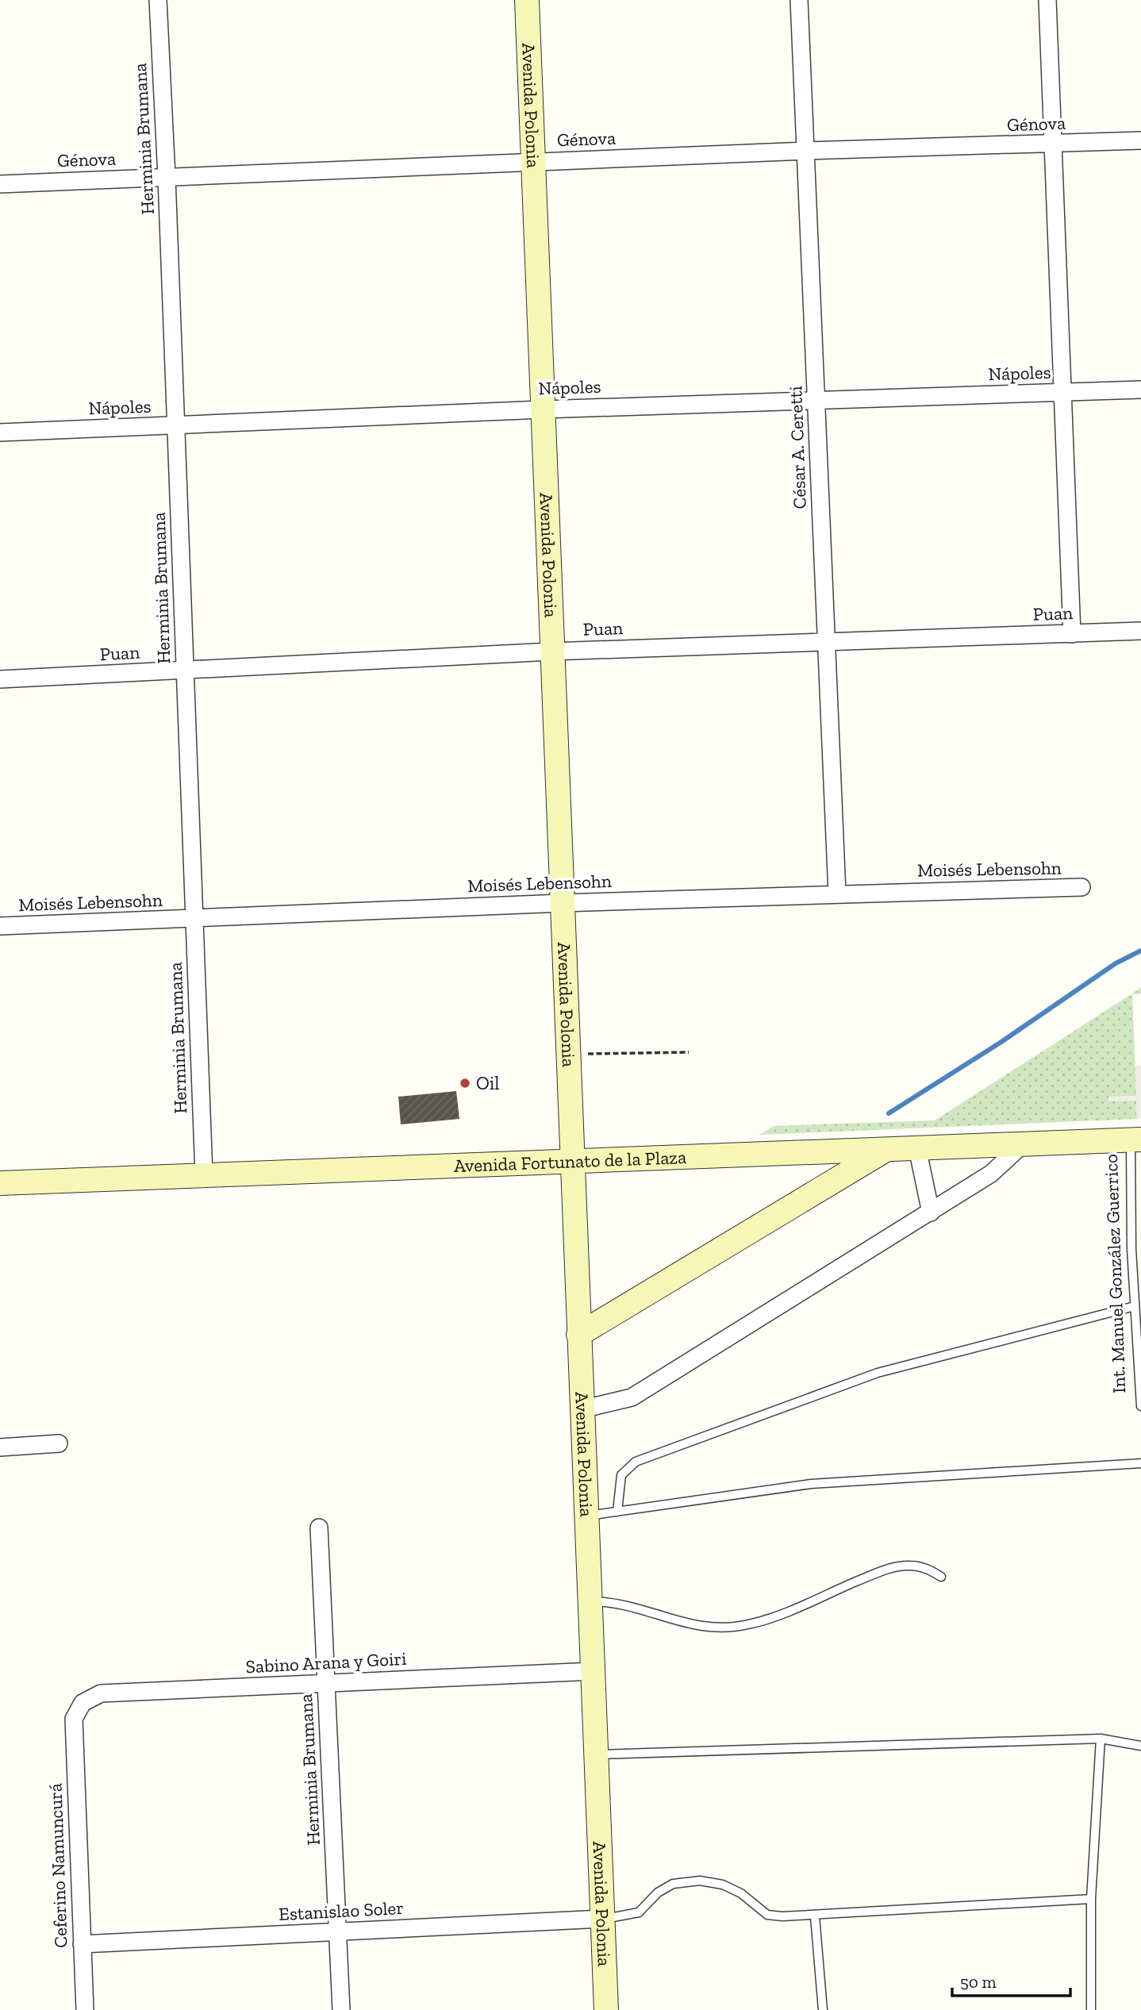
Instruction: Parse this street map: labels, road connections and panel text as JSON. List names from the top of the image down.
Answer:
{
  "streets": {
    "main road": ["Avenida Polonia", "Avenida Fortunato de la Plaza"],
    "street": [
      "Génova",
      "Herminia Brumana",
      "Nápoles",
      "César A. Ceretti",
      "Puan",
      "Moisés Lebensohn",
      "Sabino Arana y Goiri",
      "Ceferino Namuncurá",
      "Estanislao Soler"
    ],
    "lane": ["Int. Manuel González Guerrico"]
  },
  "crossings": [
    ["Avenida Polonia", "Génova"],
    ["Avenida Polonia", "Nápoles"],
    ["Avenida Polonia", "Puan"],
    ["Avenida Polonia", "Moisés Lebensohn"],
    ["Avenida Polonia", "Avenida Fortunato de la Plaza"],
    ["Avenida Polonia", "Sabino Arana y Goiri"],
    ["Avenida Polonia", "Estanislao Soler"],
    ["Génova", "Herminia Brumana"],
    ["Génova", "César A. Ceretti"],
    ["Herminia Brumana", "Nápoles"],
    ["Herminia Brumana", "Puan"],
    ["Herminia Brumana", "Moisés Lebensohn"],
    ["Herminia Brumana", "Avenida Fortunato de la Plaza"],
    ["Herminia Brumana", "Sabino Arana y Goiri"],
    ["Herminia Brumana", "Estanislao Soler"],
    ["Nápoles", "César A. Ceretti"],
    ["César A. Ceretti", "Puan"],
    ["César A. Ceretti", "Moisés Lebensohn"],
    ["Avenida Fortunato de la Plaza", "Int. Manuel González Guerrico"],
    ["Sabino Arana y Goiri", "Ceferino Namuncurá"],
    ["Ceferino Namuncurá", "Estanislao Soler"]
  ],
  "places": ["Oil"],
  "scale_bar": "50 m"
}
